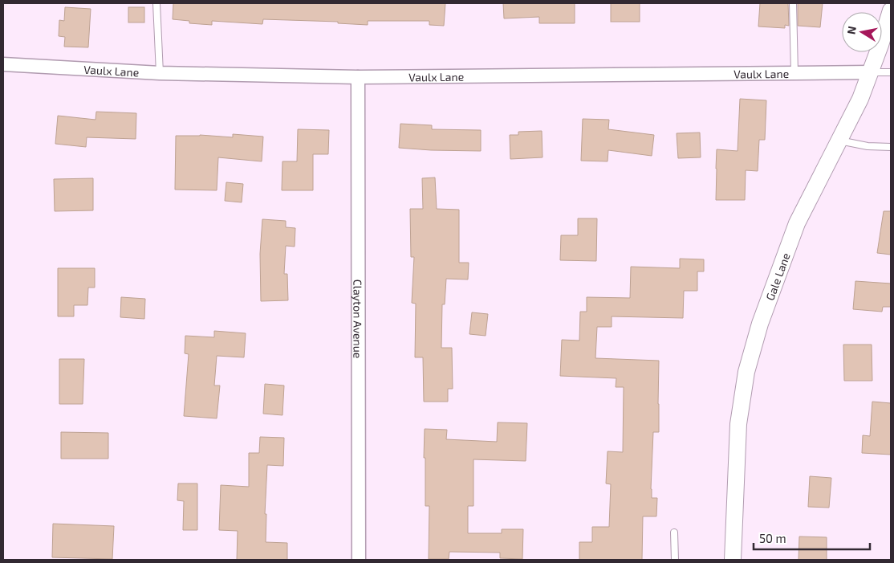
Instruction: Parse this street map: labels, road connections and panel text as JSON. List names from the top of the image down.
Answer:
{
  "streets": {
    "street": ["Vaulx Lane", "Gale Lane", "Clayton Avenue"]
  },
  "crossings": [
    ["Vaulx Lane", "Gale Lane"],
    ["Vaulx Lane", "Clayton Avenue"]
  ],
  "scale_bar": "50 m",
  "north": "left"
}
